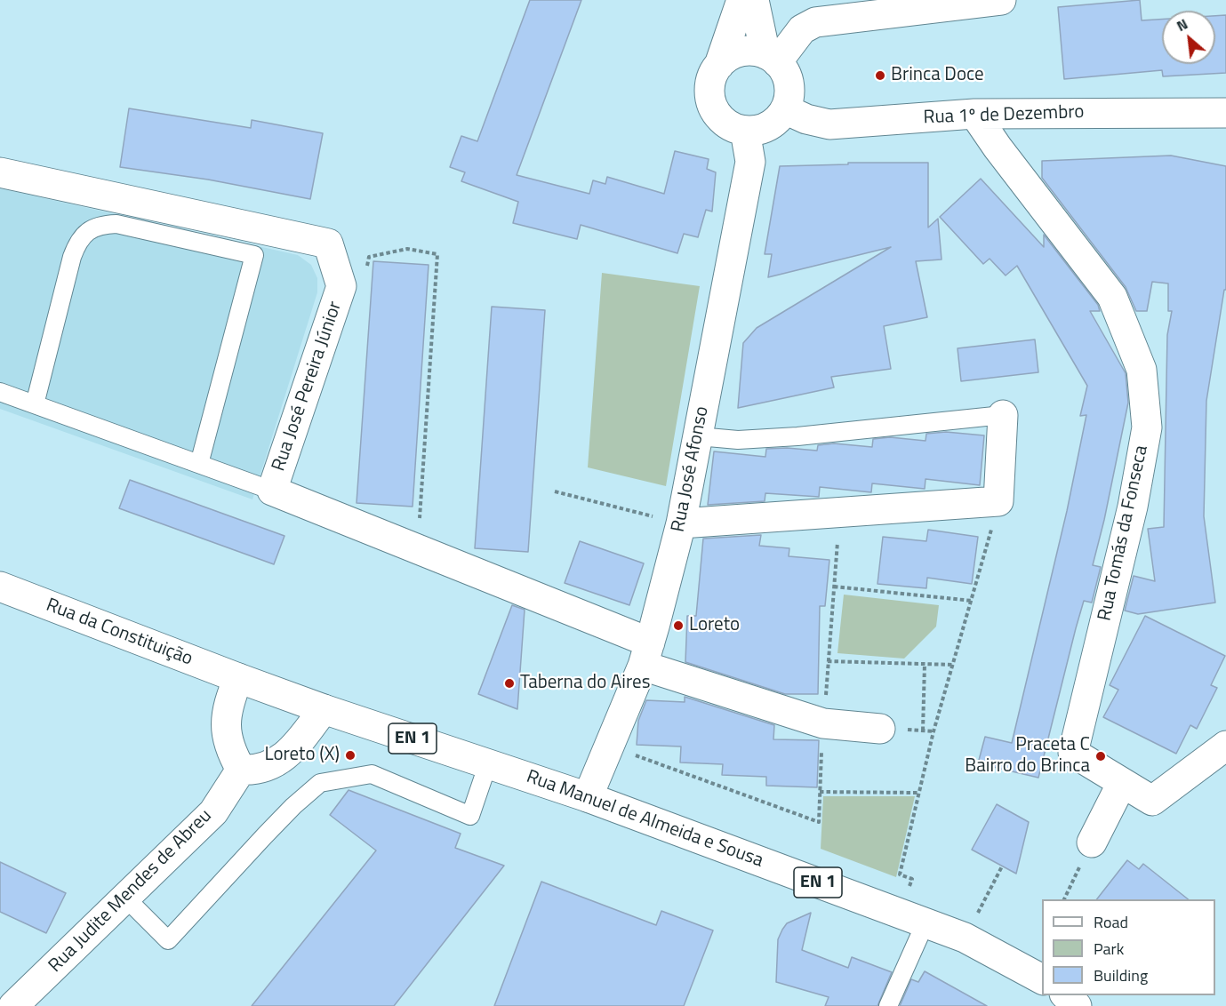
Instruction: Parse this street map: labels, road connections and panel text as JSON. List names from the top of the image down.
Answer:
{
  "streets": {
    "street": [
      "Rua 1º de Dezembro",
      "Rua José Pereira Júnior",
      "Rua José Afonso",
      "Rua Tomás da Fonseca",
      "Rua da Constituição",
      "EN 1",
      "Rua Manuel de Almeida e Sousa",
      "Rua Judite Mendes de Abreu"
    ]
  },
  "crossings": [
    ["Rua 1º de Dezembro", "Rua José Afonso"],
    ["Rua 1º de Dezembro", "Rua Tomás da Fonseca"],
    ["Rua José Pereira Júnior", "Rua José Afonso"],
    ["Rua José Afonso", "Rua Manuel de Almeida e Sousa"],
    ["Rua da Constituição", "Rua Manuel de Almeida e Sousa"]
  ],
  "places": [
    "Brinca Doce",
    "Loreto",
    "Taberna do Aires",
    "Loreto (X)",
    "Praceta C Bairro do Brinca"
  ],
  "legend": ["Road", "Park", "Building"],
  "north": "top left"
}
